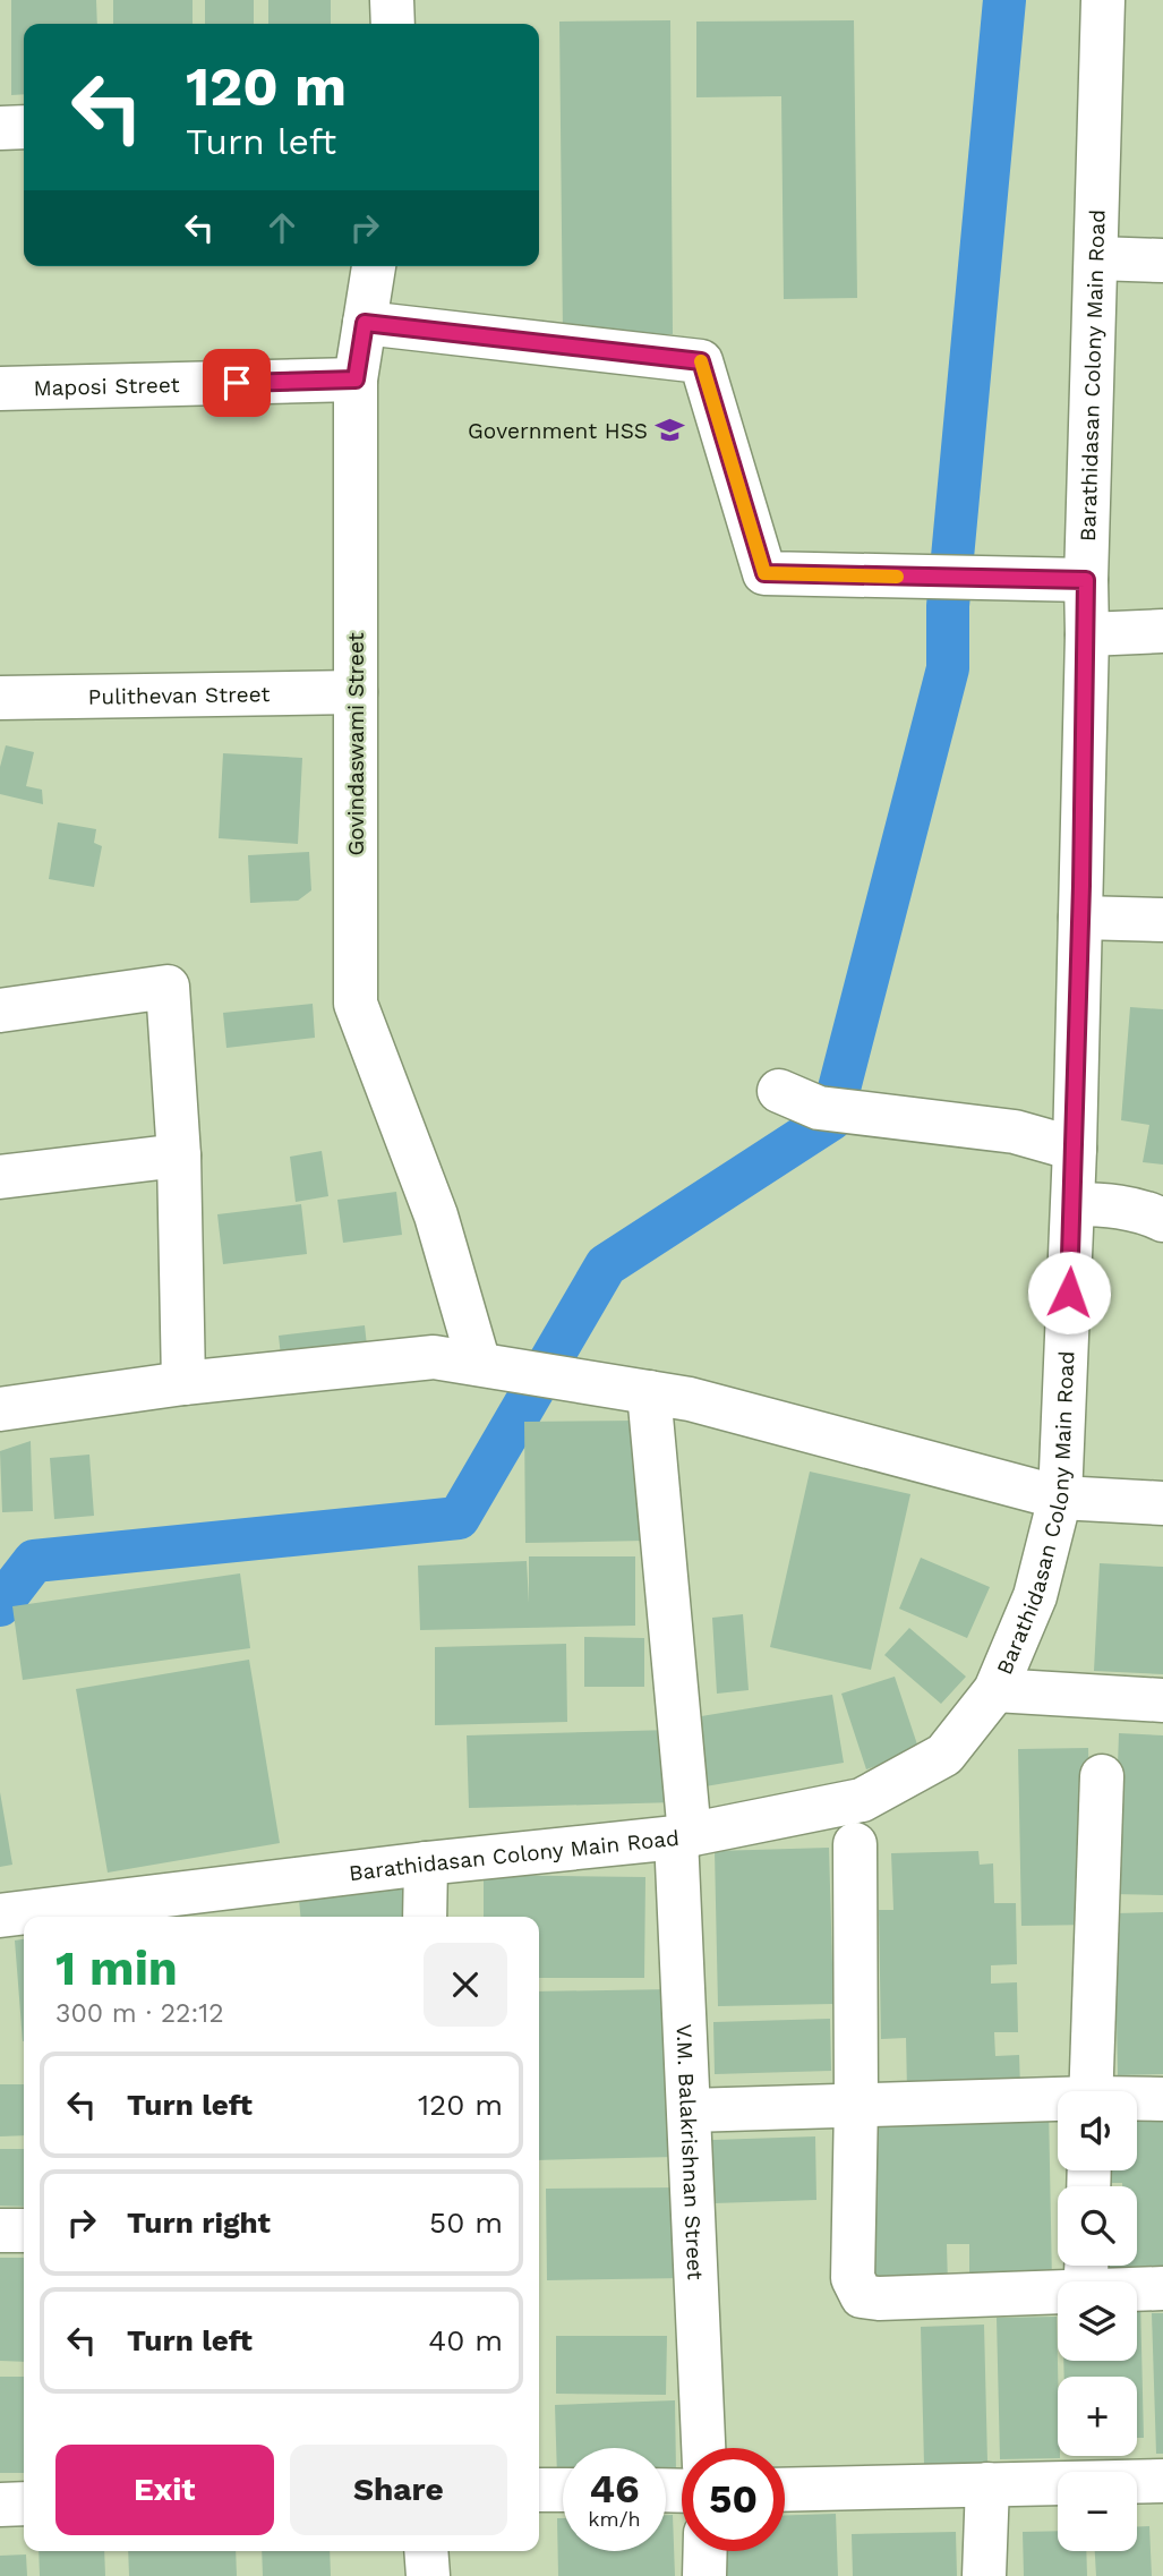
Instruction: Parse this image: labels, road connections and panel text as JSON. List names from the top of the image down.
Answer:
{
  "streets": {
    "street": [
      "Barathidasan Colony Main Road",
      "Maposi Street",
      "Pulithevan Street",
      "Govindaswami Street",
      "V.M. Balakrishnan Street"
    ]
  },
  "crossings": [
    ["Barathidasan Colony Main Road", "V.M. Balakrishnan Street"],
    ["Maposi Street", "Govindaswami Street"],
    ["Pulithevan Street", "Govindaswami Street"]
  ],
  "places": {
    "school or university": ["Government HSS"]
  },
  "page": {
    "turn": ["120 m", "Turn left"],
    "heading": ["1 min", "300 m · 22:12"],
    "list": [
      {
        "name": "Turn left",
        "value": "120 m"
      },
      {
        "name": "Turn right",
        "value": "50 m"
      },
      {
        "name": "Turn left",
        "value": "40 m"
      }
    ],
    "map_buttons": ["+", "−"],
    "buttons": ["Exit", "Share"],
    "speed": "46 km/h",
    "limit": "50"
  }
}
